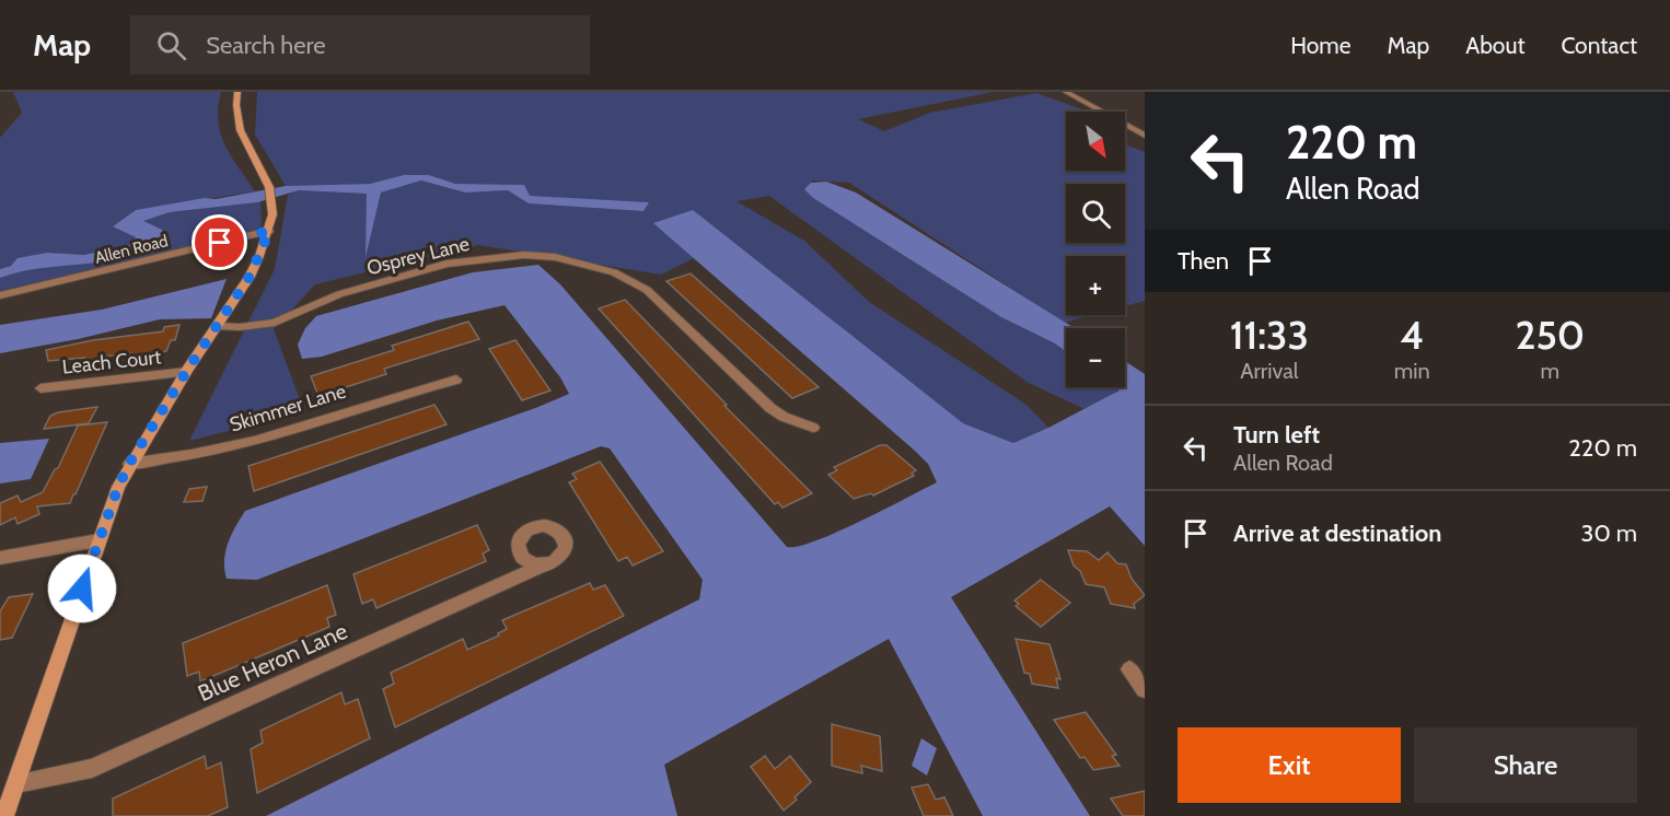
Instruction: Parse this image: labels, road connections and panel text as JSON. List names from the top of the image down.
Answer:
{
  "streets": {
    "street": [
      "Allen Road",
      "Osprey Lane",
      "Leach Court",
      "Skimmer Lane",
      "Blue Heron Lane"
    ]
  },
  "north": "bottom right",
  "page": {
    "header": "Map",
    "search": "Search here",
    "nav": [
      "Home",
      "Map",
      "About",
      "Contact"
    ],
    "turn": ["220 m", "Allen Road"],
    "map_buttons": ["+", "−"],
    "then": "Then",
    "eta": [
      "11:33",
      "Arrival",
      "4",
      "min",
      "250",
      "m"
    ],
    "list": [
      {
        "name": "Turn left",
        "note": "Allen Road",
        "value": "220 m"
      },
      {
        "name": "Arrive at destination",
        "value": "30 m"
      }
    ],
    "buttons": ["Exit", "Share"]
  }
}
